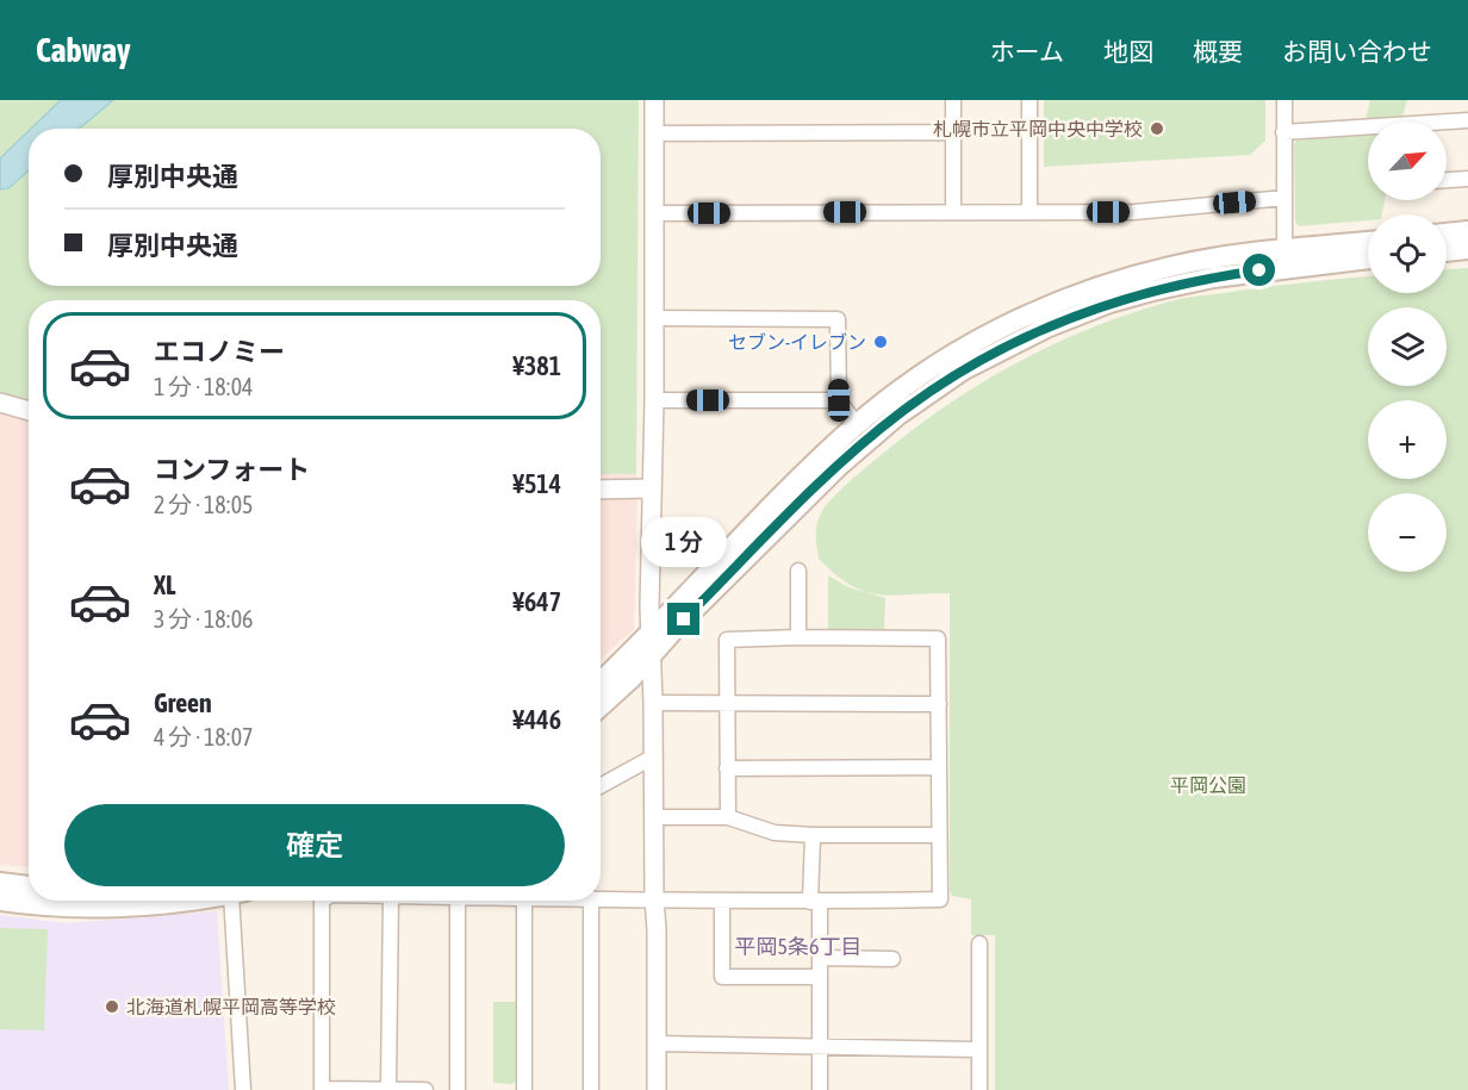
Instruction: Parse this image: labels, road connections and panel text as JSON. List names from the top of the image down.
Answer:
{
  "districts": ["平岡5条6丁目"],
  "parks": ["平岡公園"],
  "places": ["札幌市立平岡中央中学校", "セブン-イレブン", "北海道札幌平岡高等学校"],
  "north": "top right",
  "page": {
    "header": "Cabway",
    "nav": [
      "ホーム",
      "地図",
      "概要",
      "お問い合わせ"
    ],
    "map_buttons": ["+", "−"],
    "banner": ["厚別中央通", "厚別中央通"],
    "list": [
      {
        "name": "エコノミー",
        "note": "1 分 · 18:04",
        "value": "¥381"
      },
      {
        "name": "コンフォート",
        "note": "2 分 · 18:05",
        "value": "¥514"
      },
      {
        "name": "XL",
        "note": "3 分 · 18:06",
        "value": "¥647"
      },
      {
        "name": "Green",
        "note": "4 分 · 18:07",
        "value": "¥446"
      }
    ],
    "bubble": "1 分",
    "buttons": "確定"
  }
}
